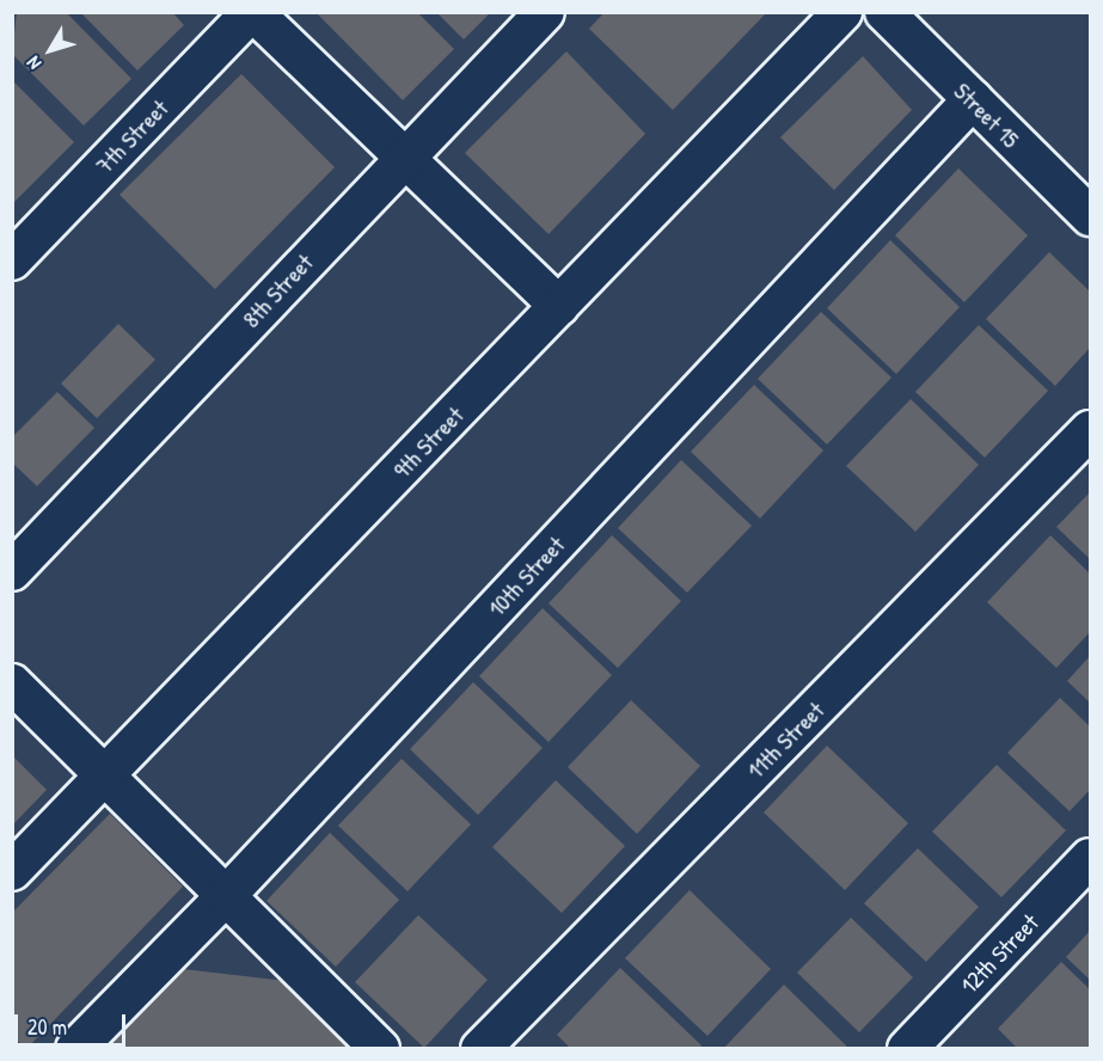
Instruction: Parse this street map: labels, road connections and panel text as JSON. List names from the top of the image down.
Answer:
{
  "streets": {
    "street": [
      "Street 15",
      "7th Street",
      "8th Street",
      "9th Street",
      "10th Street",
      "11th Street",
      "12th Street"
    ]
  },
  "crossings": [
    ["Street 15", "10th Street"]
  ],
  "scale_bar": "20 m",
  "north": "bottom left"
}
